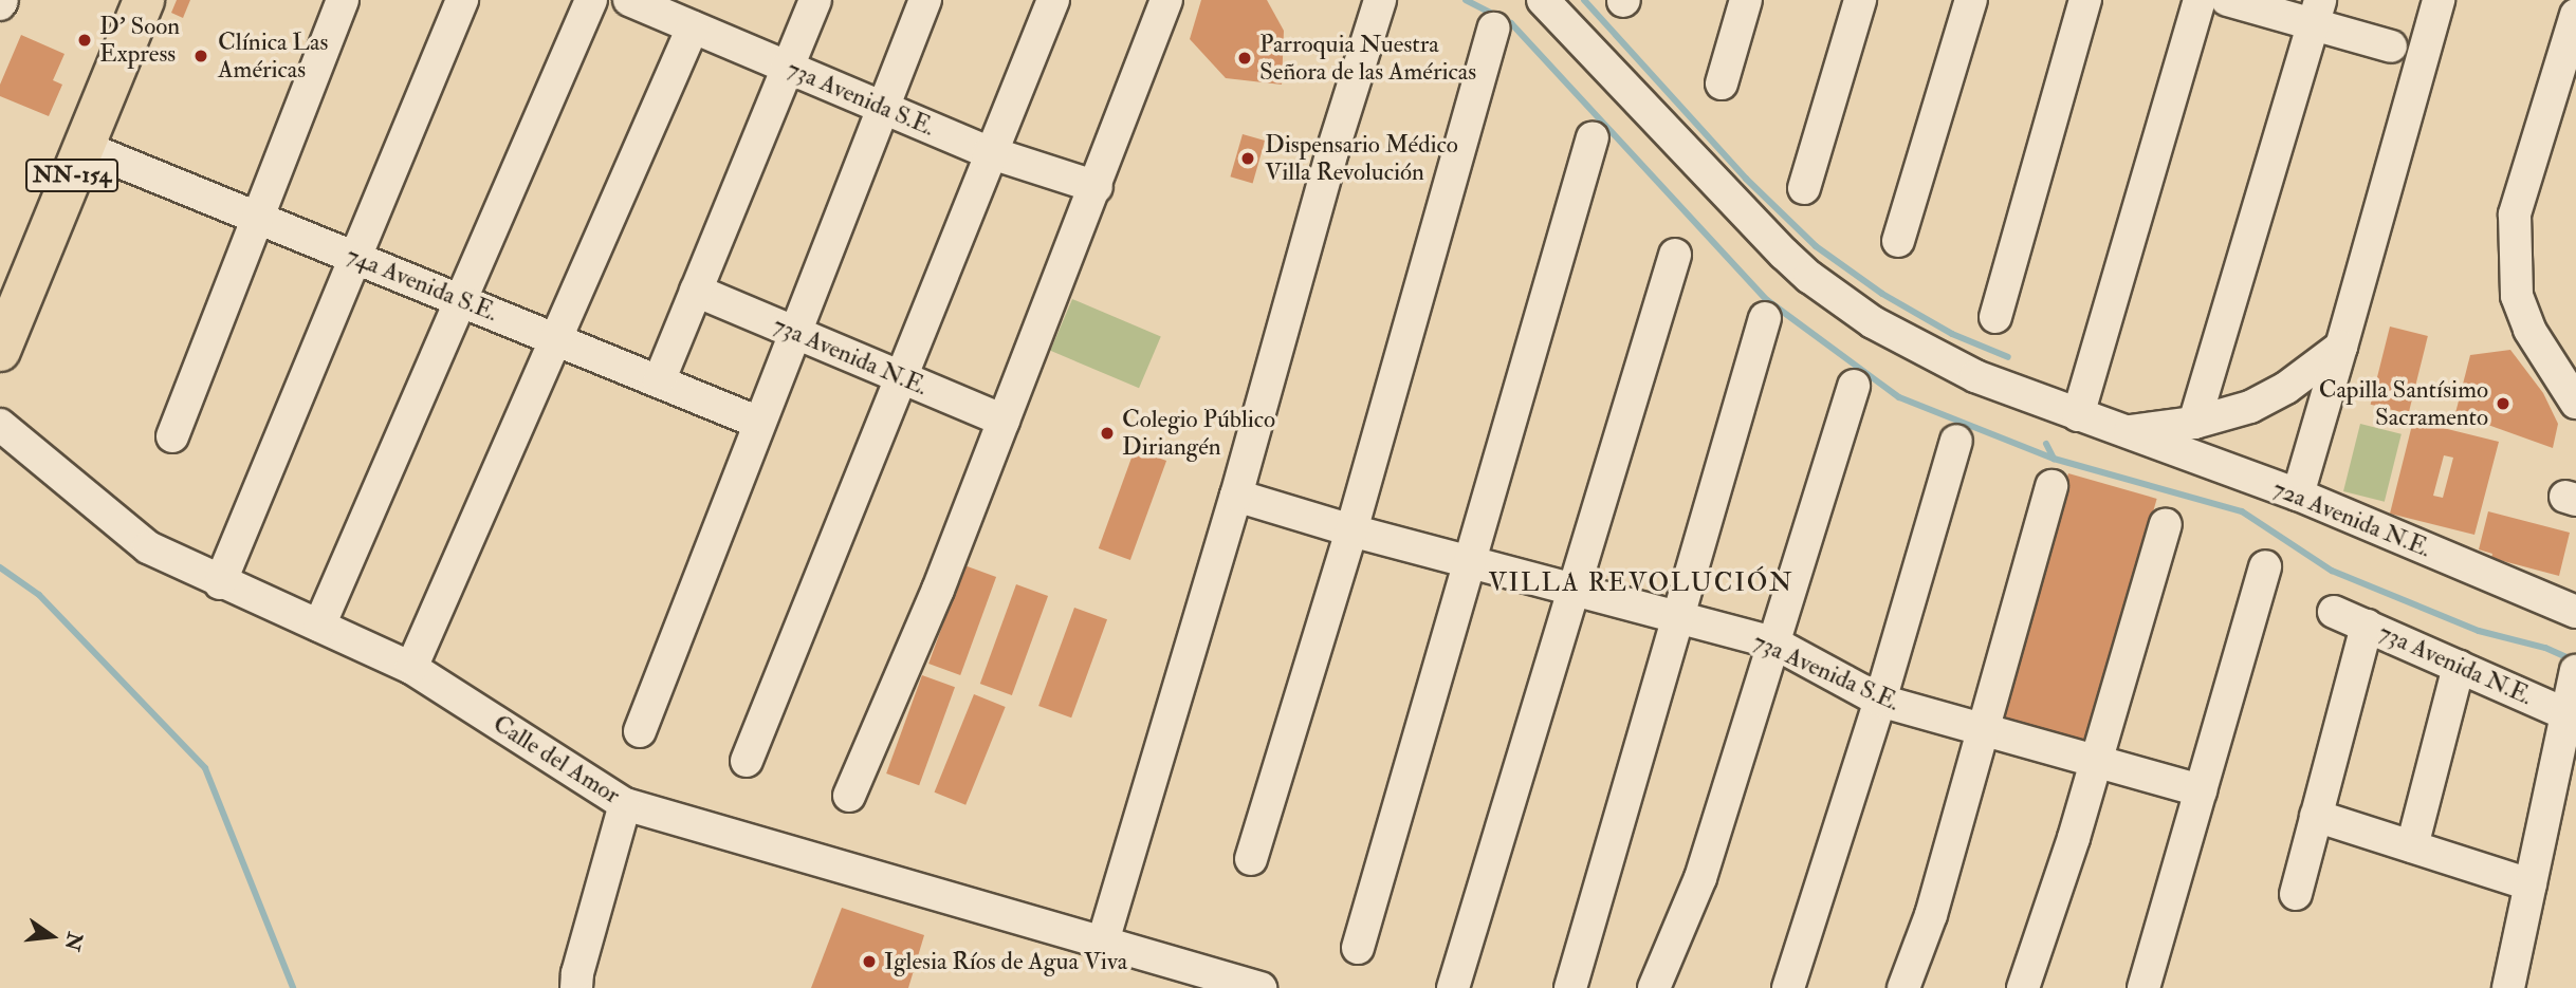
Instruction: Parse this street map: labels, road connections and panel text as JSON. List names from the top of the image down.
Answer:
{
  "streets": {
    "main road": ["NN-154"],
    "street": [
      "73a Avenida S.E.",
      "74a Avenida S.E.",
      "73a Avenida N.E.",
      "72a Avenida N.E.",
      "Calle del Amor"
    ]
  },
  "crossings": [
    ["NN-154", "74a Avenida S.E."]
  ],
  "districts": ["VILLA REVOLUCIÓN"],
  "places": [
    "D' Soon Express",
    "Clínica Las Américas",
    "Parroquia Nuestra Señora de las Américas",
    "Dispensario Médico Villa Revolución",
    "Capilla Santísimo Sacramento",
    "Colegio Público Diriangén",
    "Iglesia Ríos de Agua Viva"
  ],
  "north": "right"
}
